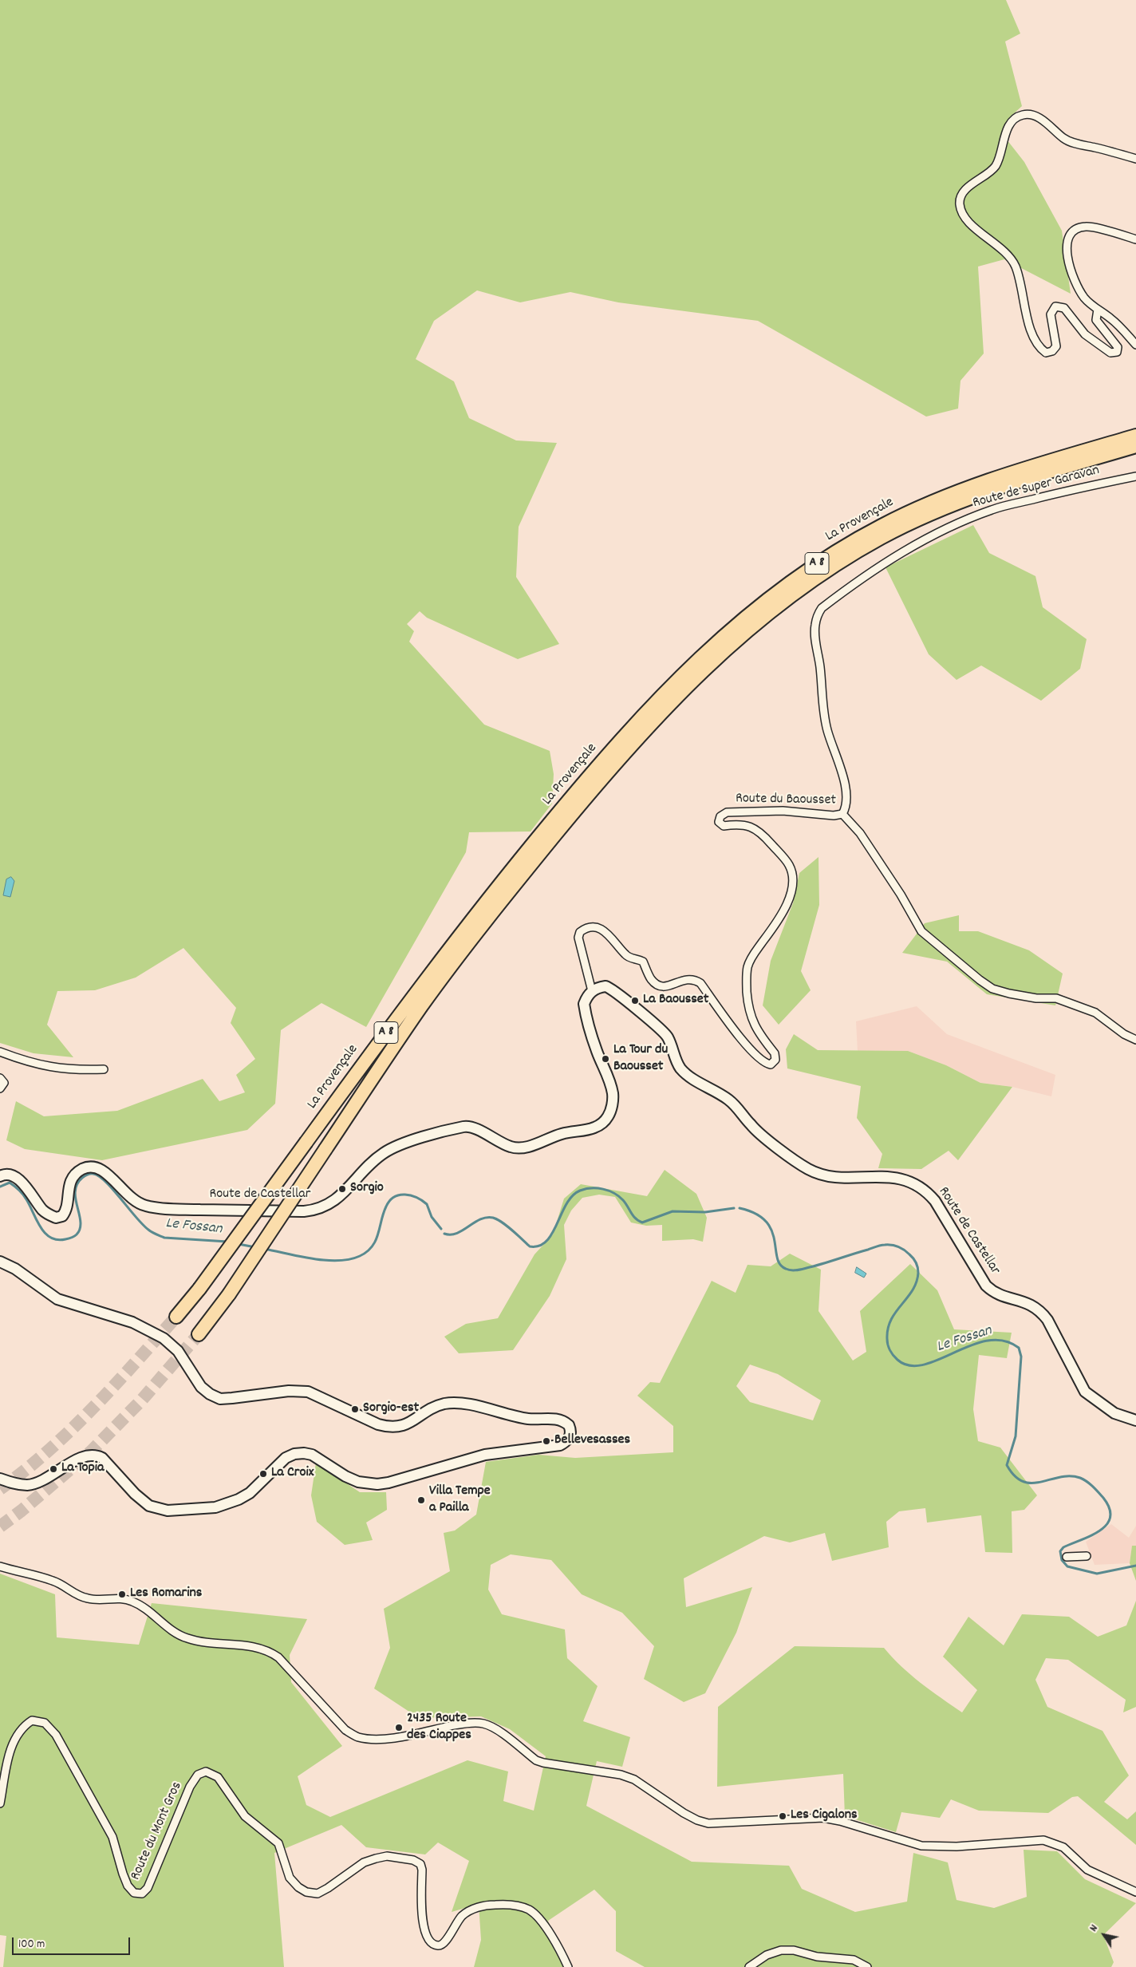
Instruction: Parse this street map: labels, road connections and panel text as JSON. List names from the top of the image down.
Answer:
{
  "streets": {
    "highway": ["La Provençale", "A 8"],
    "street": [
      "Route de Super Garavan",
      "Route du Baousset",
      "Route de Castellar",
      "Route du Mont Gros"
    ]
  },
  "crossings": [
    ["Route de Super Garavan", "Route du Baousset"],
    ["Route du Baousset", "Route de Castellar"]
  ],
  "water": ["Le Fossan"],
  "places": [
    "La Baousset",
    "La Tour du Baousset",
    "Sorgio",
    "Sorgio-est",
    "Bellevesasses",
    "La Topia",
    "La Croix",
    "Villa Tempe a Pailla",
    "Les Romarins",
    "2435 Route des Ciappes",
    "Les Cigalons"
  ],
  "scale_bar": "100 m",
  "north": "top left"
}
